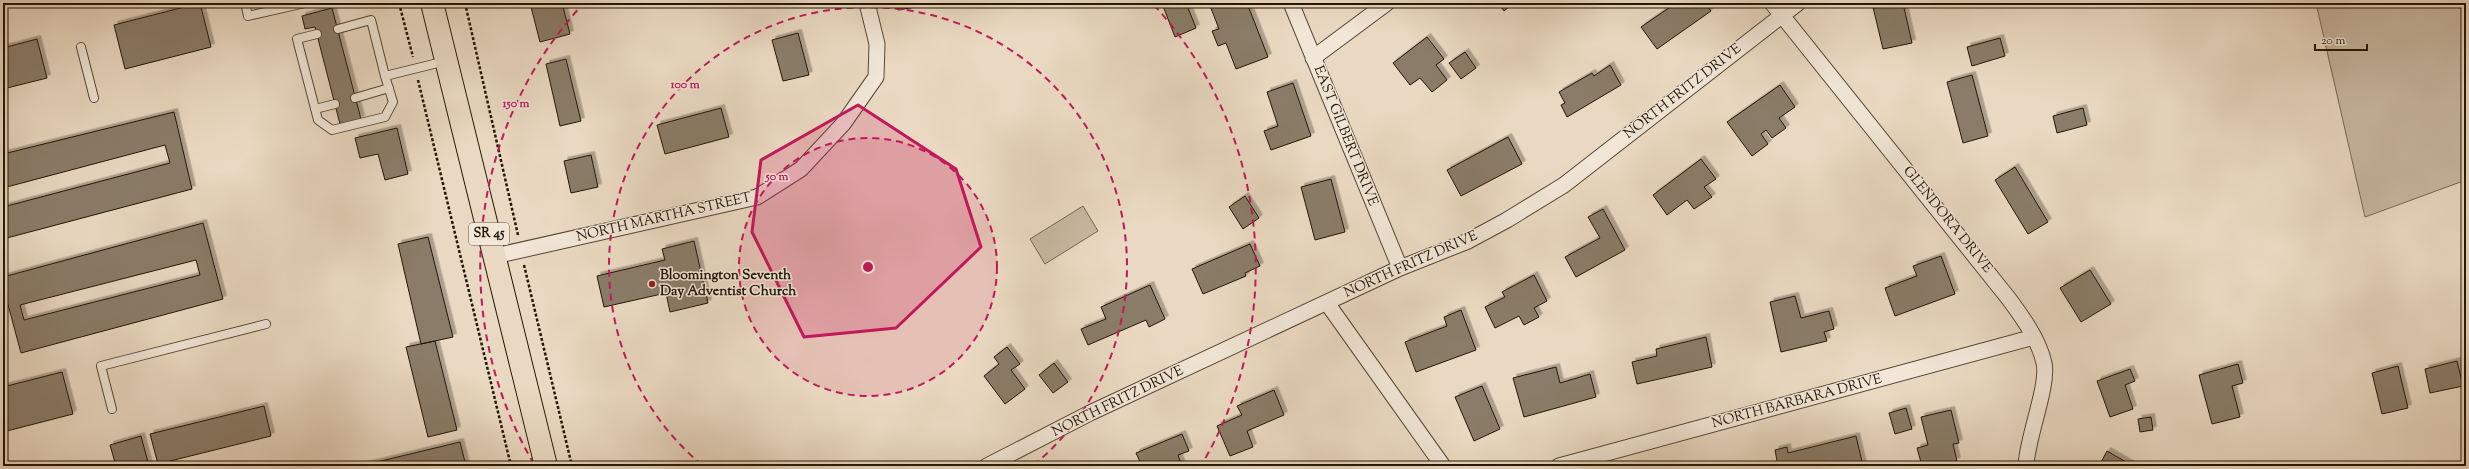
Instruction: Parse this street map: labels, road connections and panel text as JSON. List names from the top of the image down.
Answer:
{
  "streets": {
    "highway": ["SR 45"],
    "street": [
      "NORTH FRITZ DRIVE",
      "EAST GILBERT DRIVE",
      "NORTH MARTHA STREET",
      "GLENDORA DRIVE",
      "NORTH BARBARA DRIVE"
    ]
  },
  "crossings": [
    ["NORTH FRITZ DRIVE", "EAST GILBERT DRIVE"],
    ["NORTH FRITZ DRIVE", "GLENDORA DRIVE"],
    ["NORTH MARTHA STREET", "SR 45"],
    ["GLENDORA DRIVE", "NORTH BARBARA DRIVE"]
  ],
  "places": ["Bloomington Seventh Day Adventist Church"],
  "scale_bar": "20 m",
  "rings": ["100 m", "150 m", "50 m"]
}
